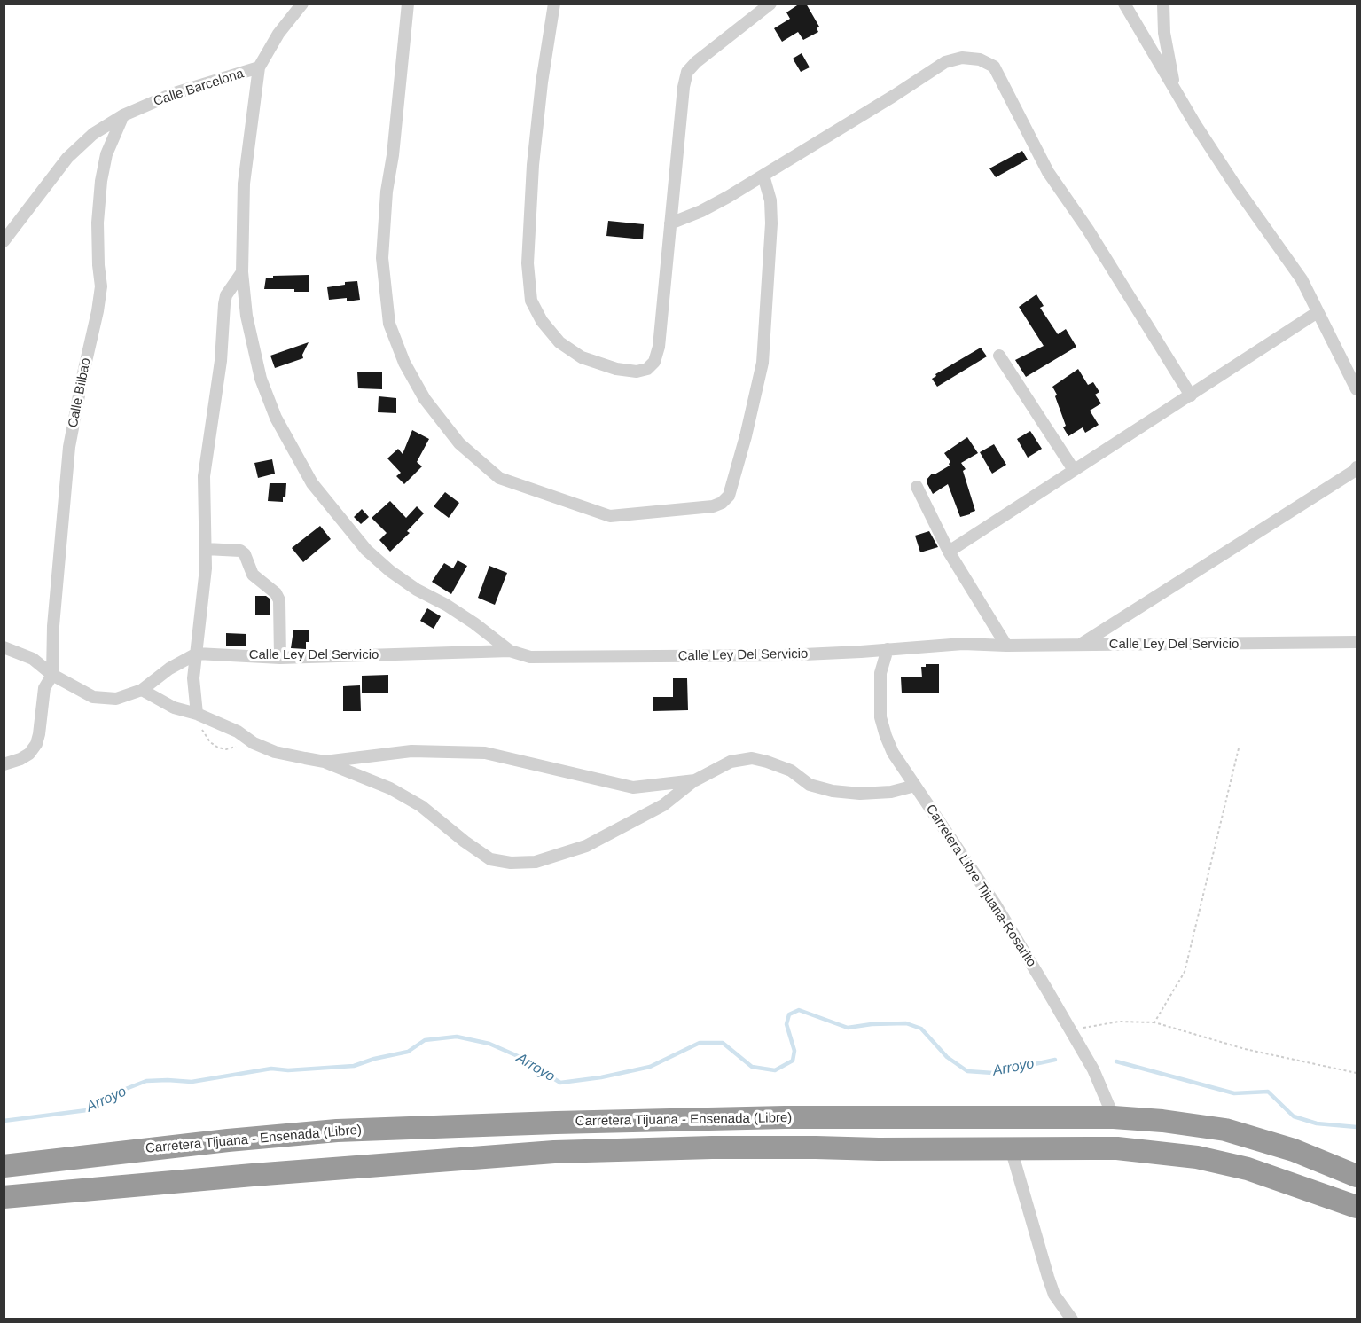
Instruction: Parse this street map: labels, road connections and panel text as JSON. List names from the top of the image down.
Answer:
{
  "streets": {
    "highway": ["Carretera Tijuana - Ensenada (Libre)"],
    "street": [
      "Calle Barcelona",
      "Calle Bilbao",
      "Calle Ley Del Servicio",
      "Carretera Libre Tijuana-Rosarito"
    ]
  },
  "crossings": [
    ["Calle Barcelona", "Calle Bilbao"],
    ["Calle Ley Del Servicio", "Carretera Libre Tijuana-Rosarito"],
    ["Carretera Libre Tijuana-Rosarito", "Carretera Tijuana - Ensenada (Libre)"]
  ],
  "water": ["Arroyo"]
}
